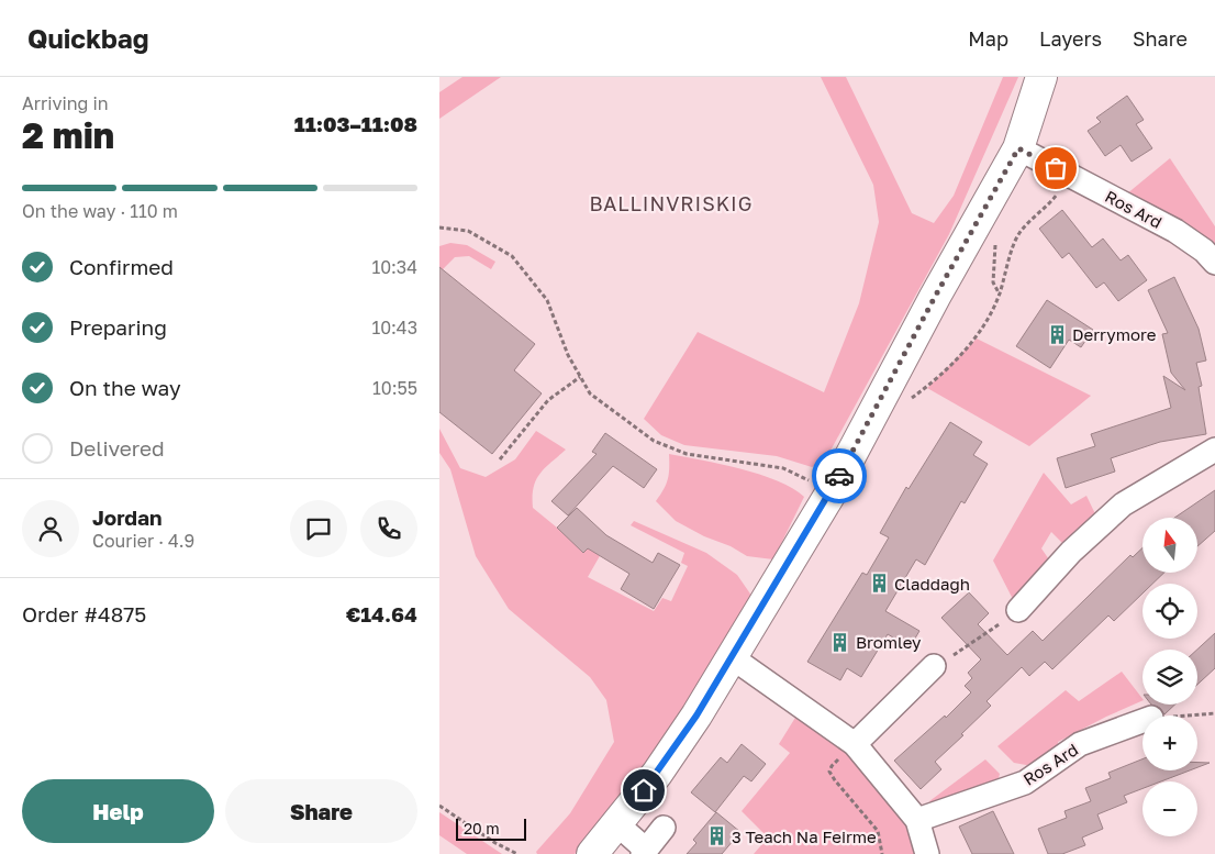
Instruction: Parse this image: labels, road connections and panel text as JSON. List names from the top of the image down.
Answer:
{
  "streets": {
    "street": ["Ros Ard"]
  },
  "districts": ["BALLINVRISKIG"],
  "places": {
    "building": [
      "Derrymore",
      "Claddagh",
      "Bromley",
      "3 Teach Na Feirme"
    ]
  },
  "scale_bar": "20 m",
  "north": "top",
  "page": {
    "header": "Quickbag",
    "nav": ["Map", "Layers", "Share"],
    "heading": ["2 min", "Arriving in", "11:03–11:08"],
    "panel": [
      "Jordan",
      "Courier · 4.9",
      "Order #4875",
      "€14.64"
    ],
    "bar": "On the way · 110 m",
    "list": [
      ["Confirmed", "10:34"],
      ["Preparing", "10:43"],
      ["On the way", "10:55"],
      "Delivered"
    ],
    "map_buttons": ["+", "−"],
    "buttons": ["Help", "Share"],
    "scale": "20 m"
  }
}
